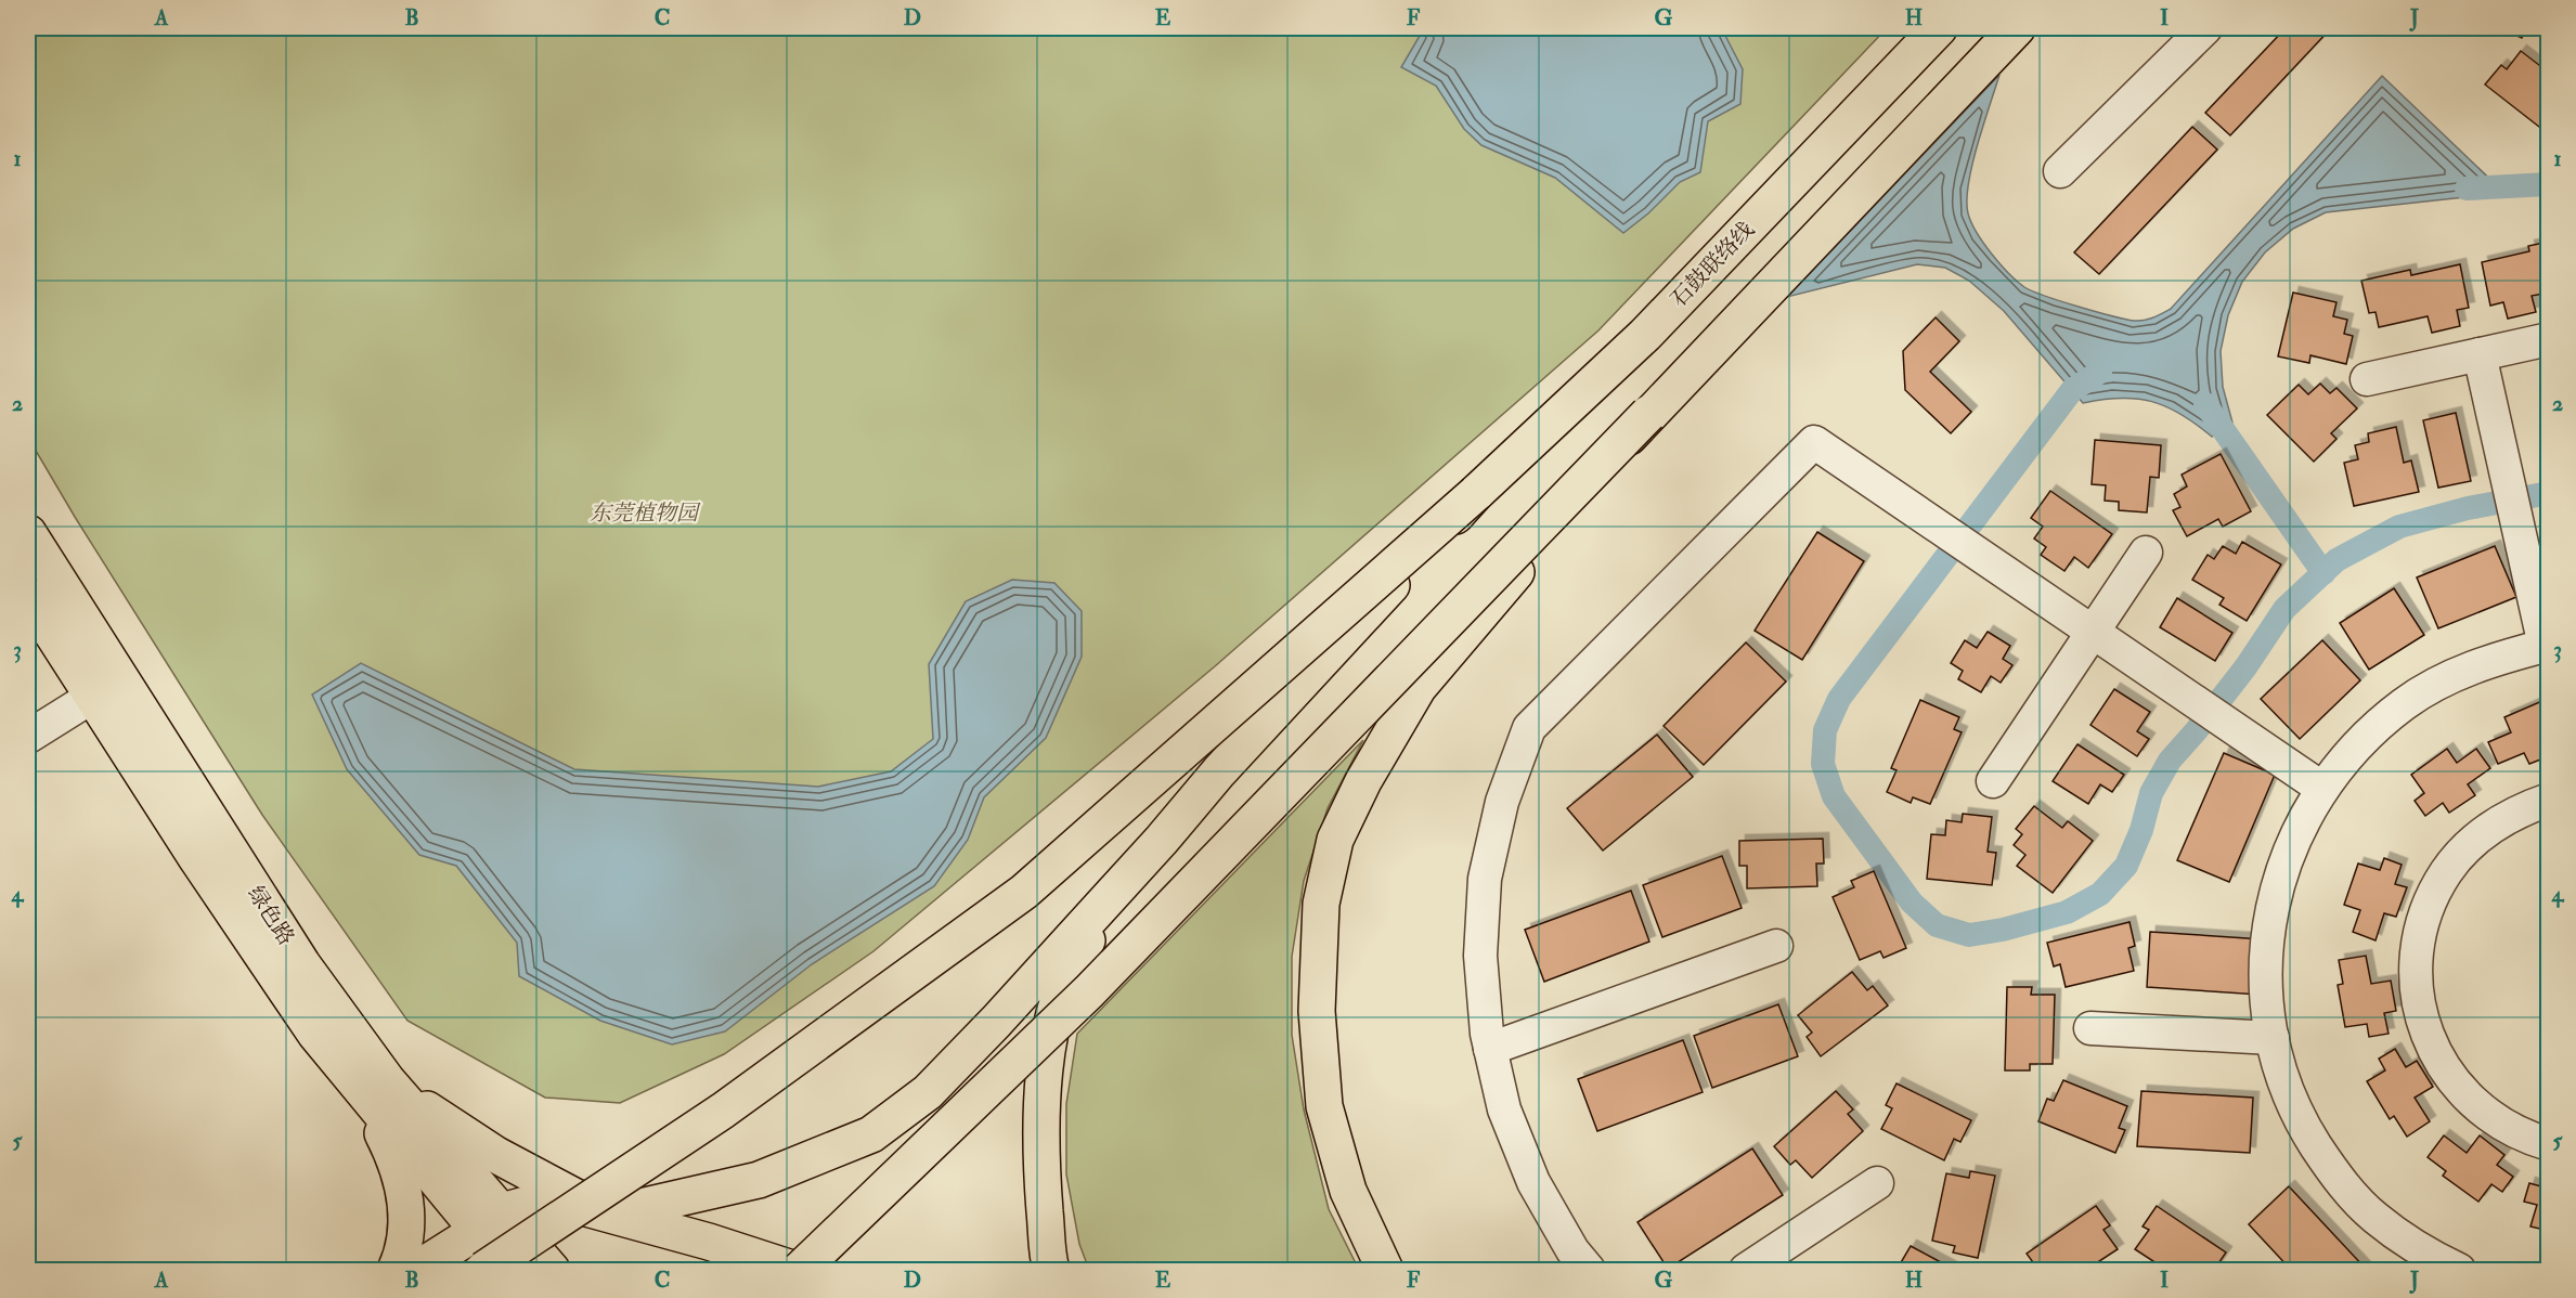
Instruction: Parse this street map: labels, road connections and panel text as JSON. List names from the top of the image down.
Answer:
{
  "streets": {
    "main road": ["石鼓联络线", "绿色路"]
  },
  "parks": ["东莞植物园"],
  "grid": {
    "columns": [
      "A",
      "B",
      "C",
      "D",
      "E",
      "F",
      "G",
      "H",
      "I",
      "J"
    ],
    "rows": [
      "1",
      "2",
      "3",
      "4",
      "5"
    ]
  }
}
